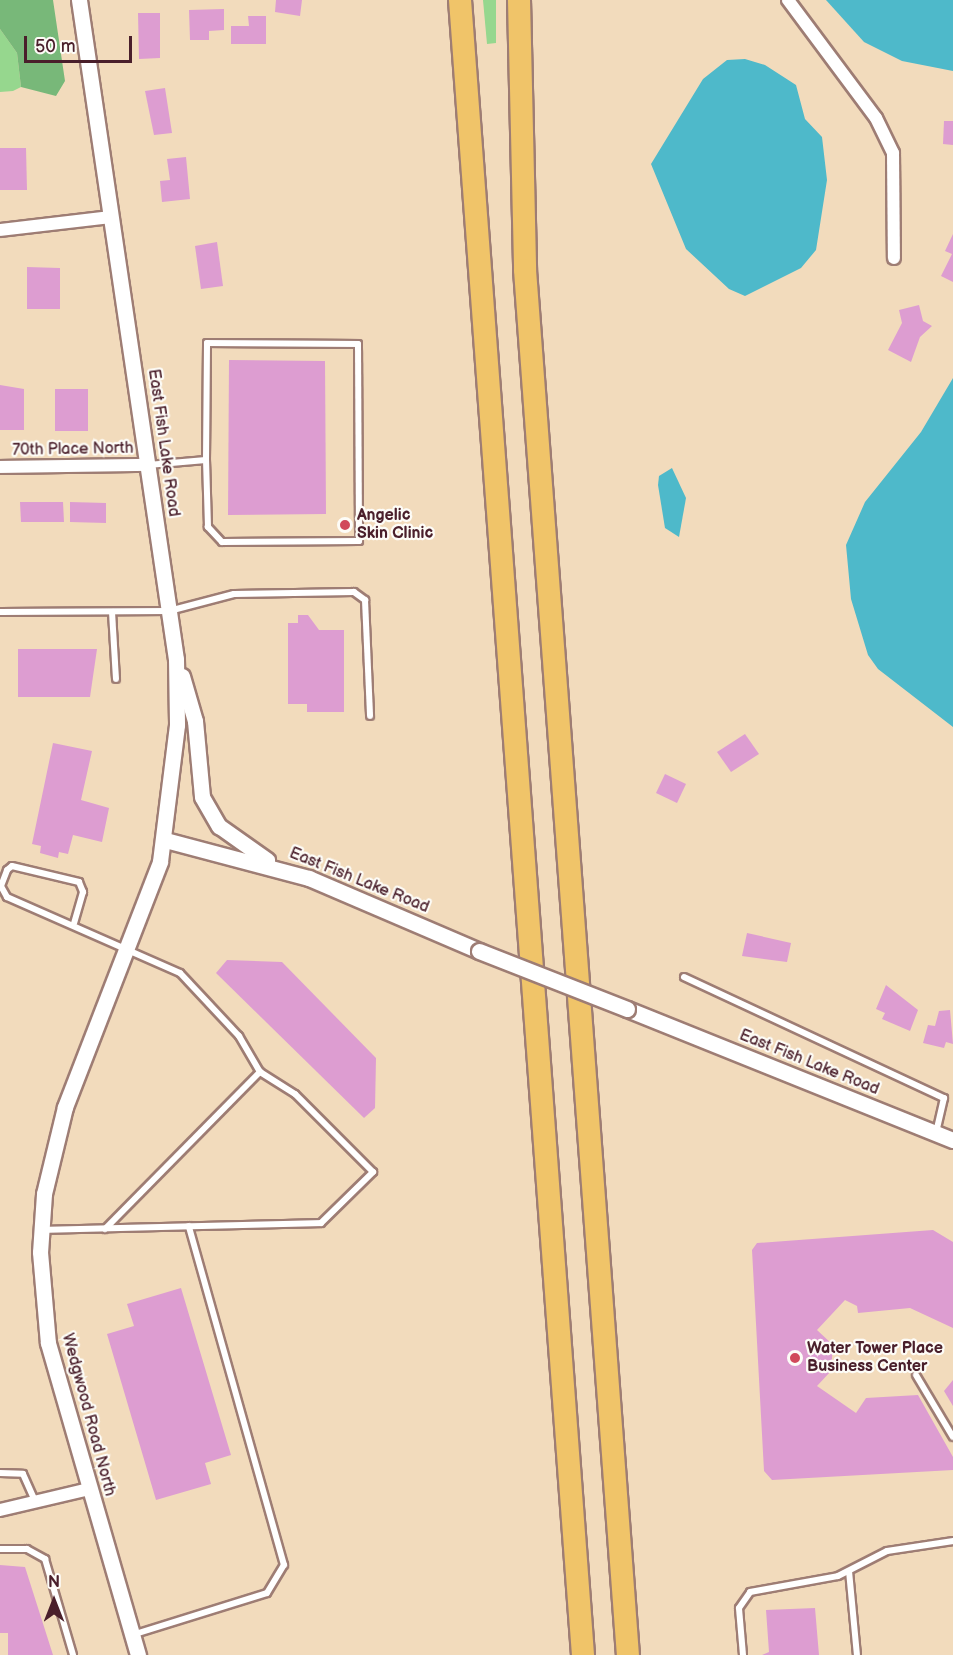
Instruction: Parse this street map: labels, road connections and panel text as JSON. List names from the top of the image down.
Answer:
{
  "streets": {
    "street": ["East Fish Lake Road", "70th Place North", "Wedgwood Road North"]
  },
  "crossings": [
    ["East Fish Lake Road", "70th Place North"],
    ["East Fish Lake Road", "Wedgwood Road North"]
  ],
  "places": ["Angelic Skin Clinic", "Water Tower Place Business Center"],
  "scale_bar": "50 m",
  "north": "top"
}
